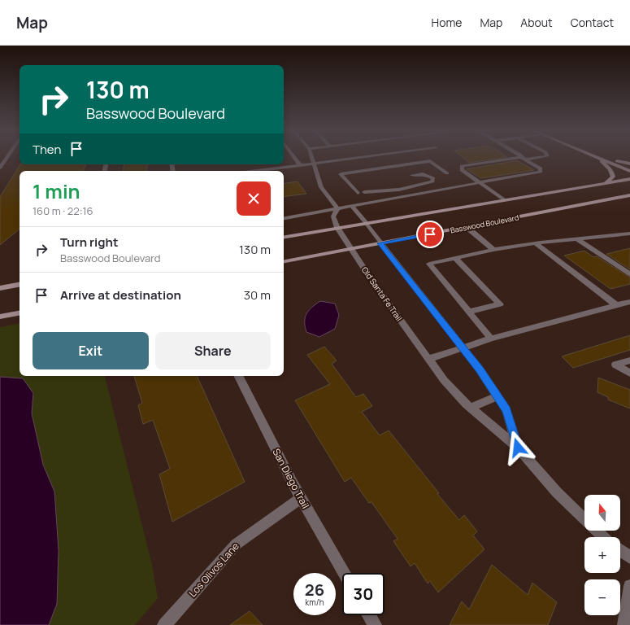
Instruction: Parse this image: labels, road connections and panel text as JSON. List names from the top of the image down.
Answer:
{
  "streets": {
    "main road": ["Basswood Boulevard"],
    "street": ["Old Santa Fe Trail", "San Diego Trail", "Los Olivos Lane"]
  },
  "crossings": [
    ["Basswood Boulevard", "Old Santa Fe Trail"],
    ["San Diego Trail", "Los Olivos Lane"]
  ],
  "north": "top",
  "page": {
    "header": "Map",
    "nav": [
      "Home",
      "Map",
      "About",
      "Contact"
    ],
    "turn": ["130 m", "Basswood Boulevard"],
    "then": "Then",
    "heading": ["1 min", "160 m · 22:16"],
    "list": [
      {
        "name": "Turn right",
        "note": "Basswood Boulevard",
        "value": "130 m"
      },
      {
        "name": "Arrive at destination",
        "value": "30 m"
      }
    ],
    "buttons": ["Exit", "Share"],
    "map_buttons": ["+", "−"],
    "speed": "26 km/h",
    "limit": "30"
  }
}
